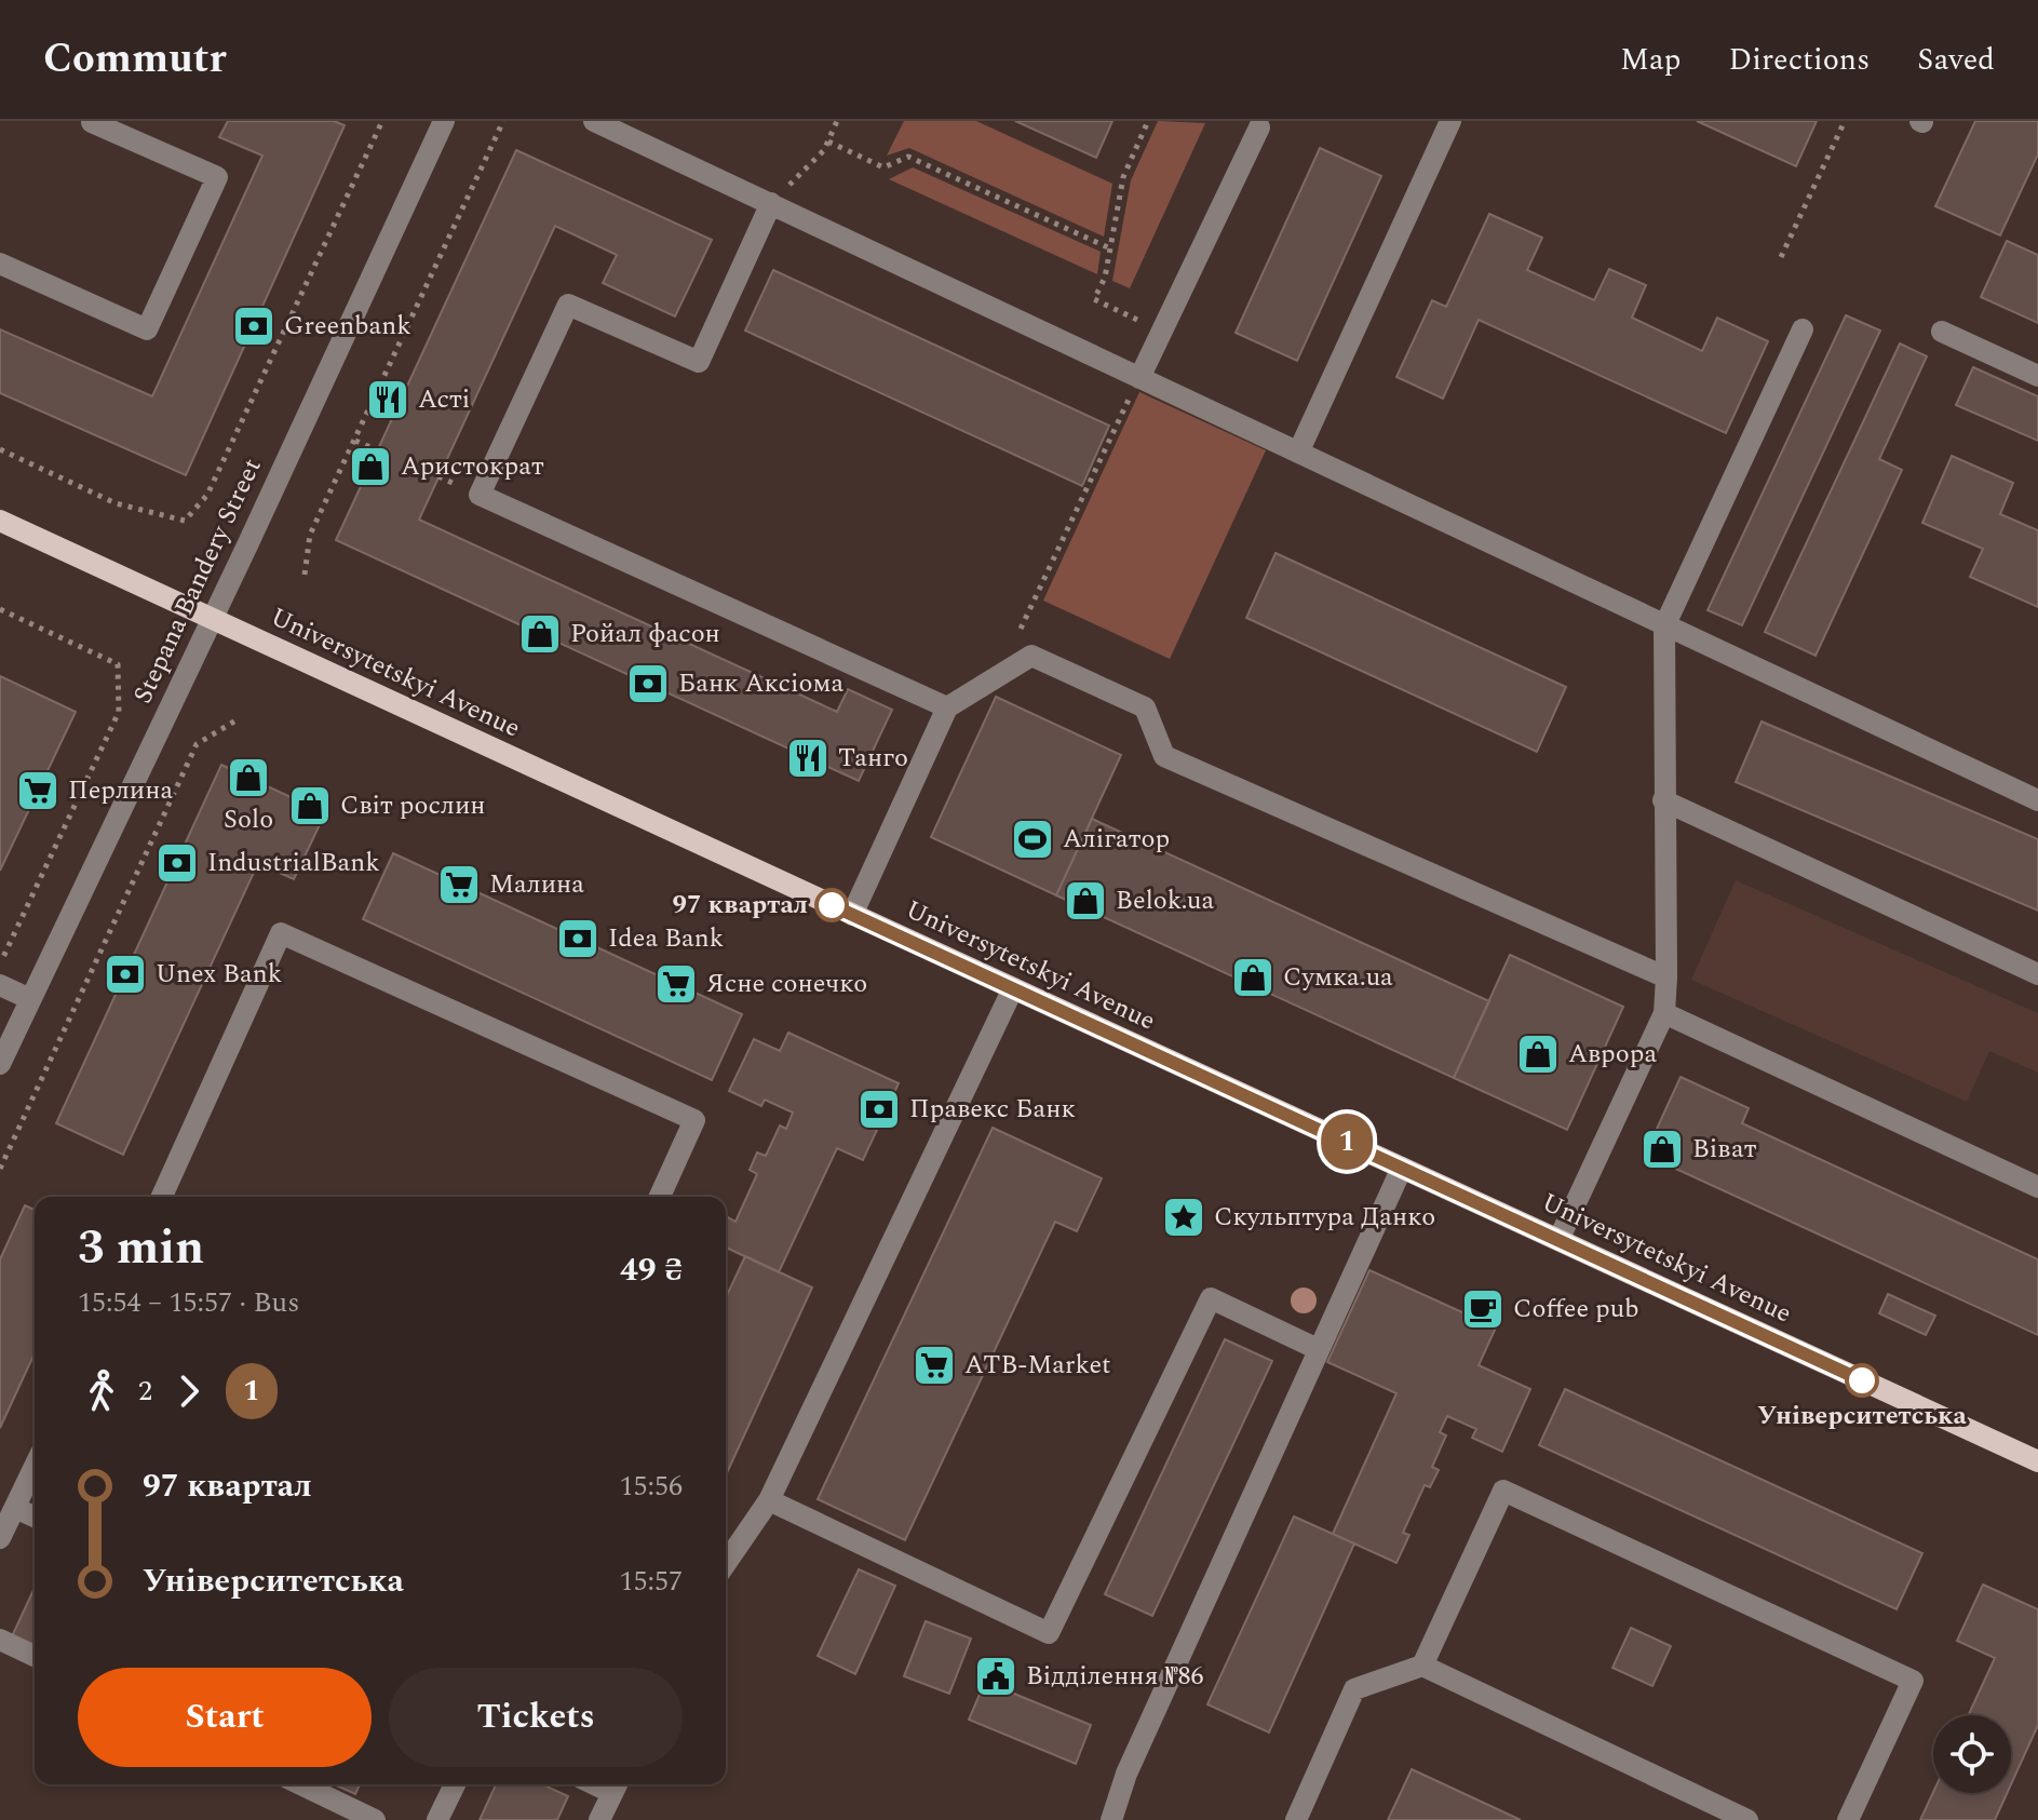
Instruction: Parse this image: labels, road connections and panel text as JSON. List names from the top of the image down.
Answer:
{
  "streets": {
    "main road": ["Universytetskyi Avenue"],
    "street": ["Stepana Bandery Street"]
  },
  "crossings": [
    ["Stepana Bandery Street", "Universytetskyi Avenue"]
  ],
  "places": {
    "bank": [
      "Greenbank",
      "Банк Аксіома",
      "IndustrialBank",
      "Idea Bank",
      "Unex Bank",
      "Правекс Банк"
    ],
    "restaurant": ["Асті", "Танго"],
    "shop": [
      "Аристократ",
      "Ройал фасон",
      "Solo",
      "Світ рослин",
      "Belok.ua",
      "Сумка.ua",
      "Аврора",
      "Віват"
    ],
    "supermarket": [
      "Перлина",
      "Малина",
      "Ясне сонечко",
      "ATB-Market"
    ],
    "sports": ["Алігатор"],
    "other": ["97 квартал", "Університетська"],
    "place": ["Скульптура Данко"],
    "cafe": ["Coffee pub"],
    "public building": ["Відділення №86"]
  },
  "lines": ["bus line 1"],
  "page": {
    "header": "Commutr",
    "nav": ["Map", "Directions", "Saved"],
    "on_map": "1",
    "heading": ["3 min", "15:54 – 15:57 · Bus", "49 ₴"],
    "legs": ["2", "1"],
    "list": [
      {
        "name": "97 квартал",
        "value": "15:56"
      },
      {
        "name": "Університетська",
        "value": "15:57"
      }
    ],
    "buttons": ["Start", "Tickets"]
  }
}
